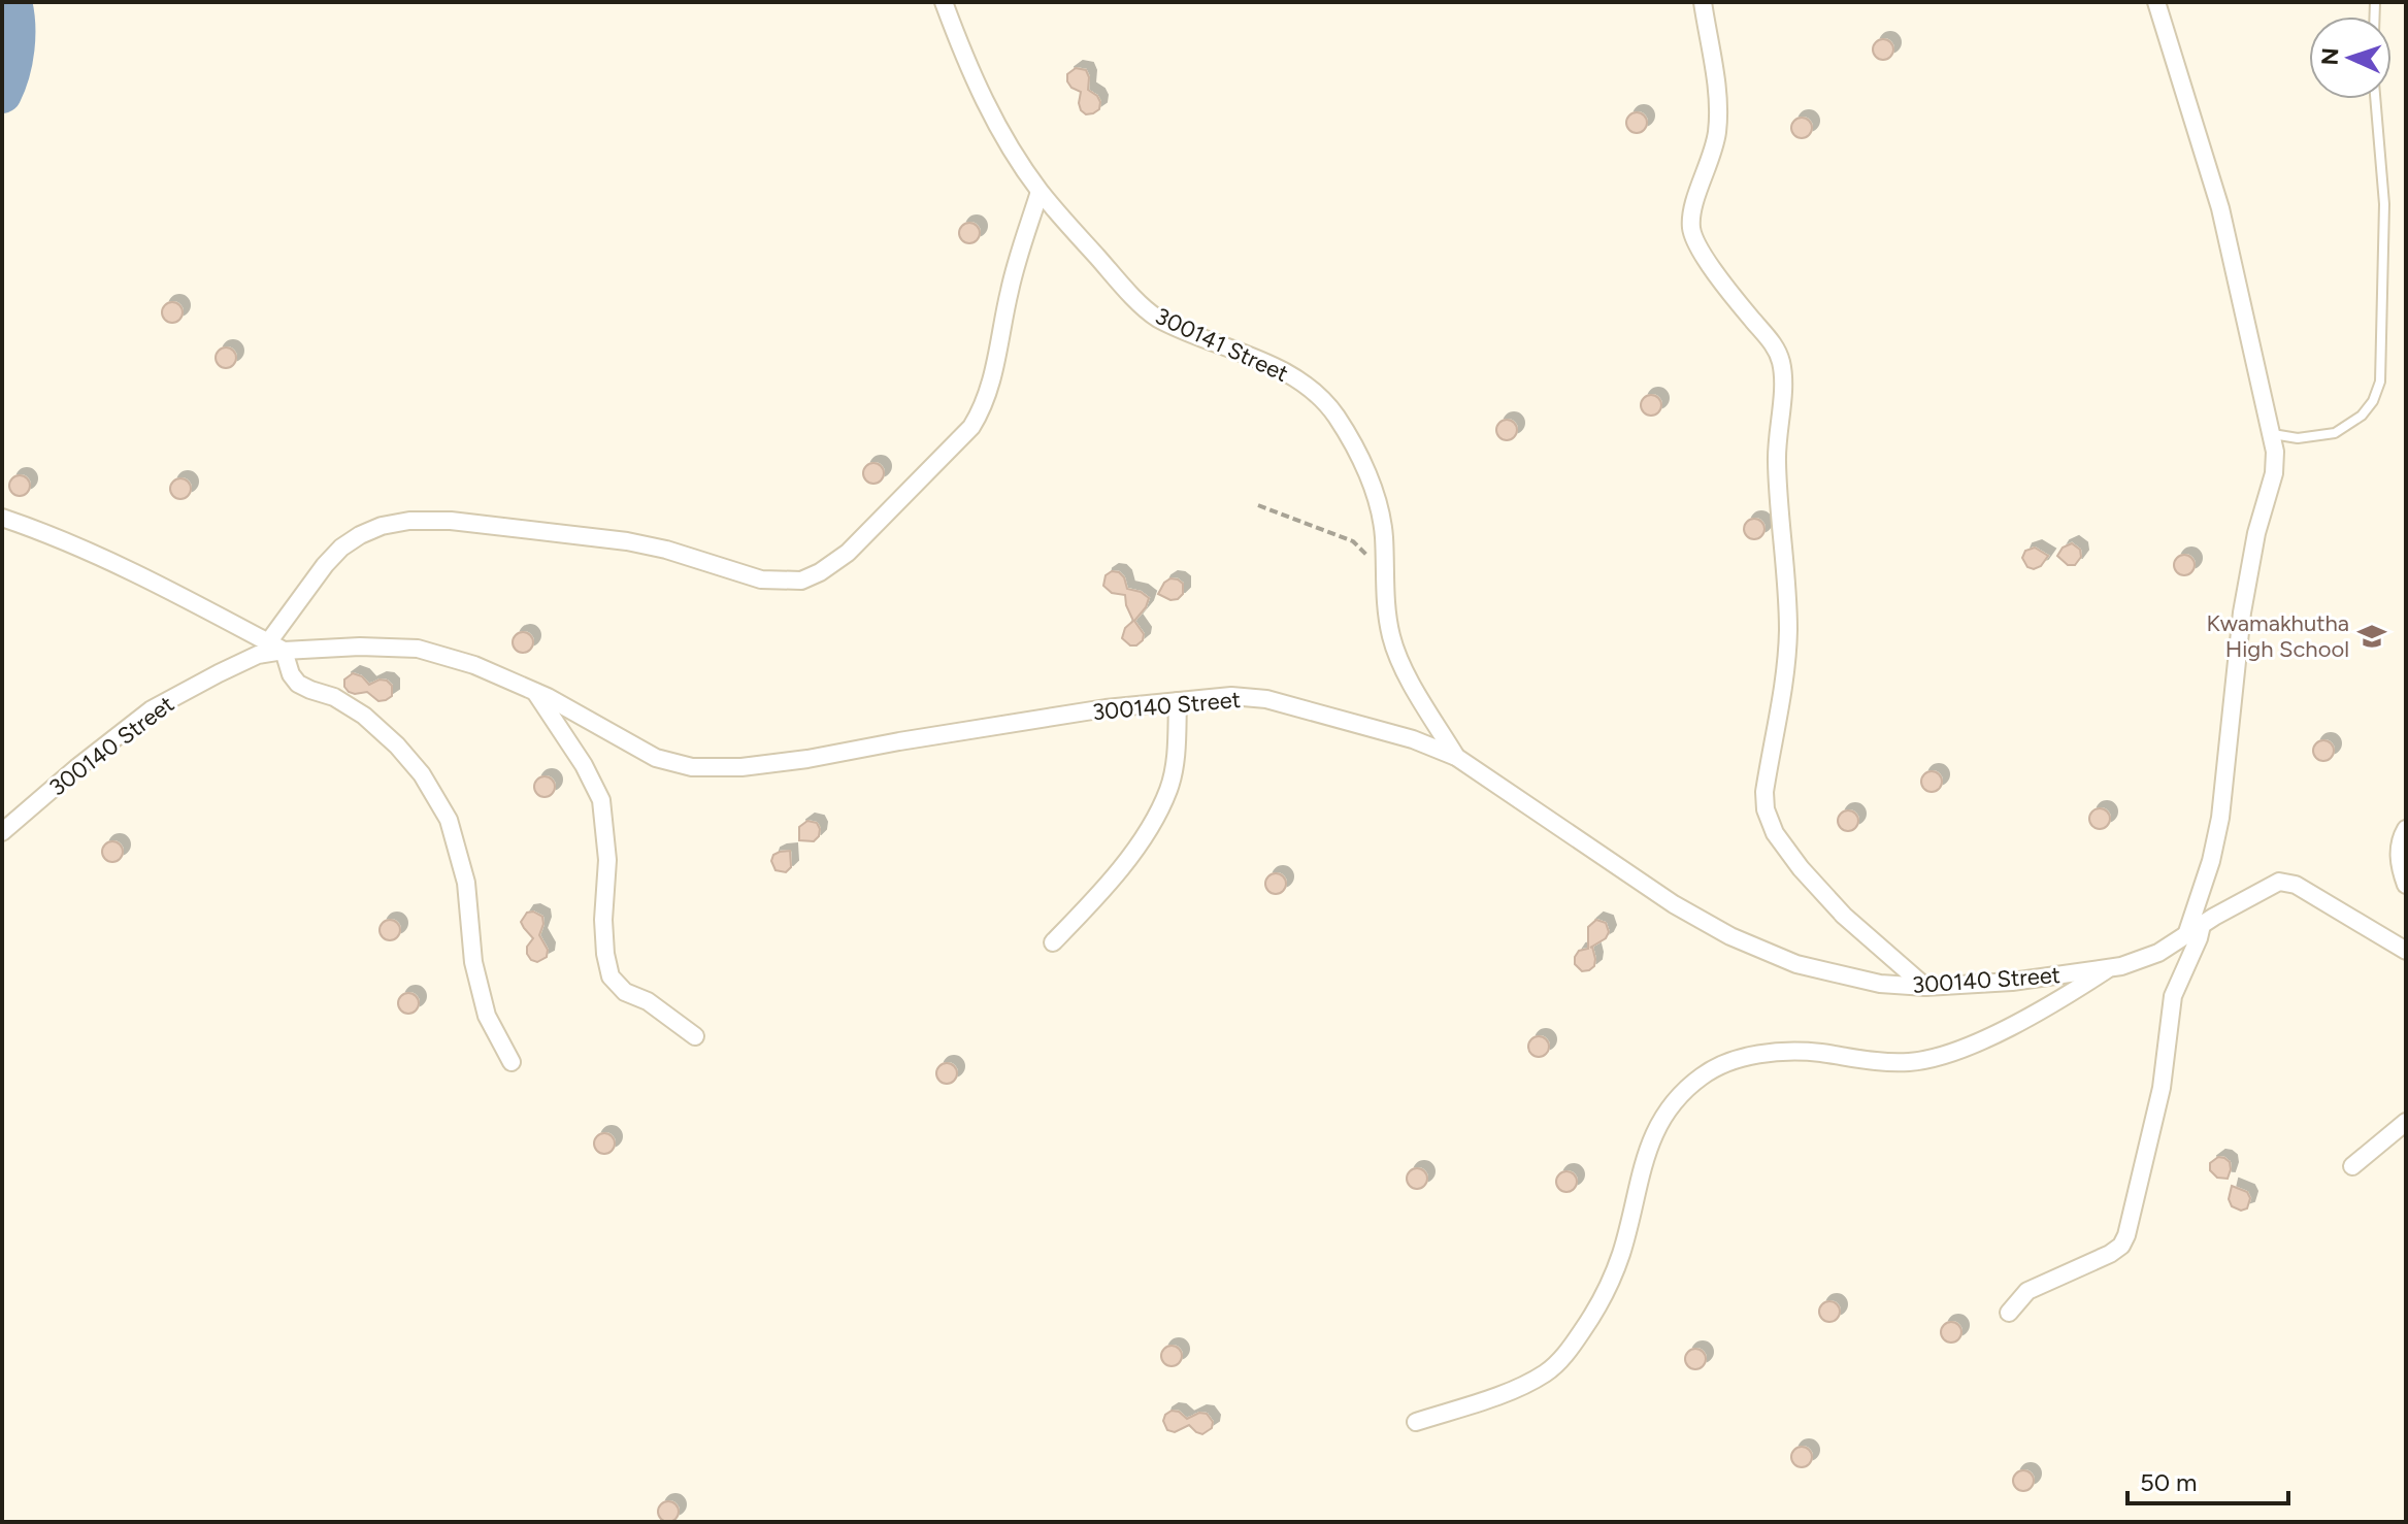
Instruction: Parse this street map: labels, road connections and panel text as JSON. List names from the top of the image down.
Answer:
{
  "streets": {
    "street": ["300141 Street", "300140 Street"]
  },
  "crossings": [
    ["300141 Street", "300140 Street"]
  ],
  "places": {
    "school or university": ["Kwamakhutha High School"]
  },
  "scale_bar": "50 m",
  "north": "left"
}
